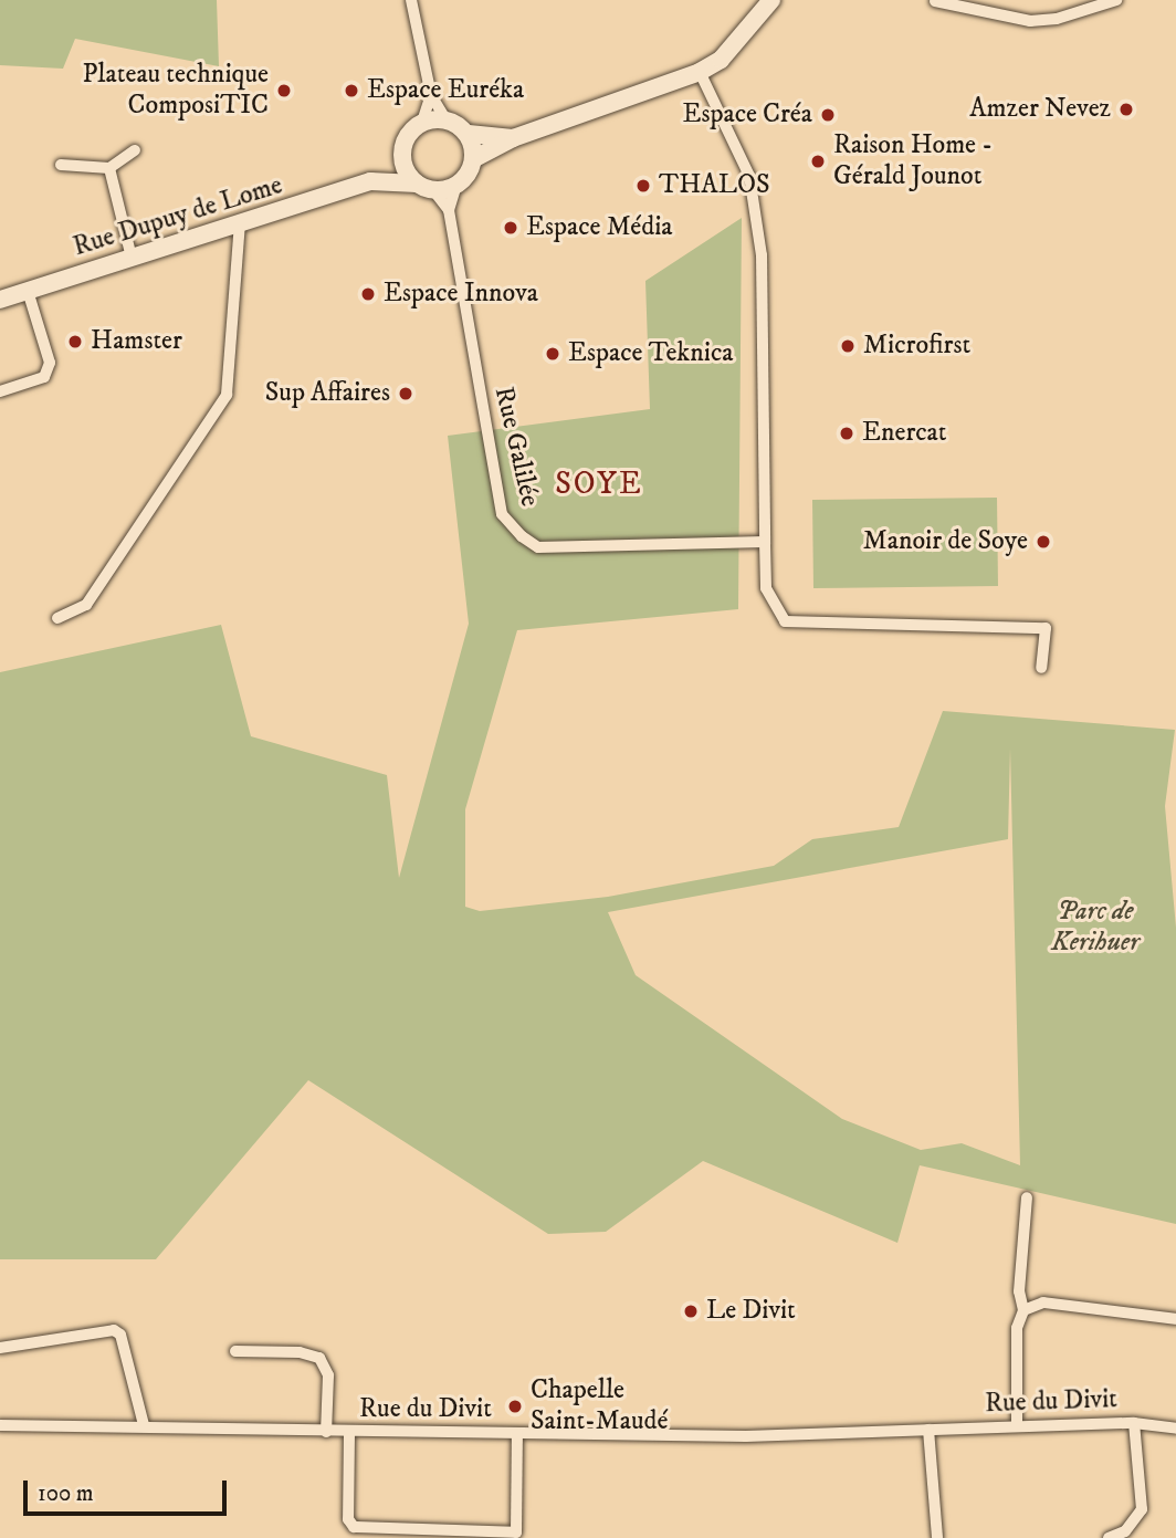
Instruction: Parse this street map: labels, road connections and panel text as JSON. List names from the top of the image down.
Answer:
{
  "streets": {
    "street": ["Rue Dupuy de Lome", "Rue Galilée", "Rue du Divit"]
  },
  "crossings": [
    ["Rue Dupuy de Lome", "Rue Galilée"]
  ],
  "districts": ["SOYE"],
  "parks": ["Parc de Kerihuer"],
  "places": [
    "Plateau technique ComposiTIC",
    "Espace Euréka",
    "Amzer Nevez",
    "Espace Créa",
    "Raison Home - Gérald Jounot",
    "THALOS",
    "Espace Média",
    "Espace Innova",
    "Hamster",
    "Microfirst",
    "Espace Teknica",
    "Sup Affaires",
    "Enercat",
    "Manoir de Soye",
    "Le Divit",
    "Chapelle Saint-Maudé"
  ],
  "scale_bar": "100 m"
}
